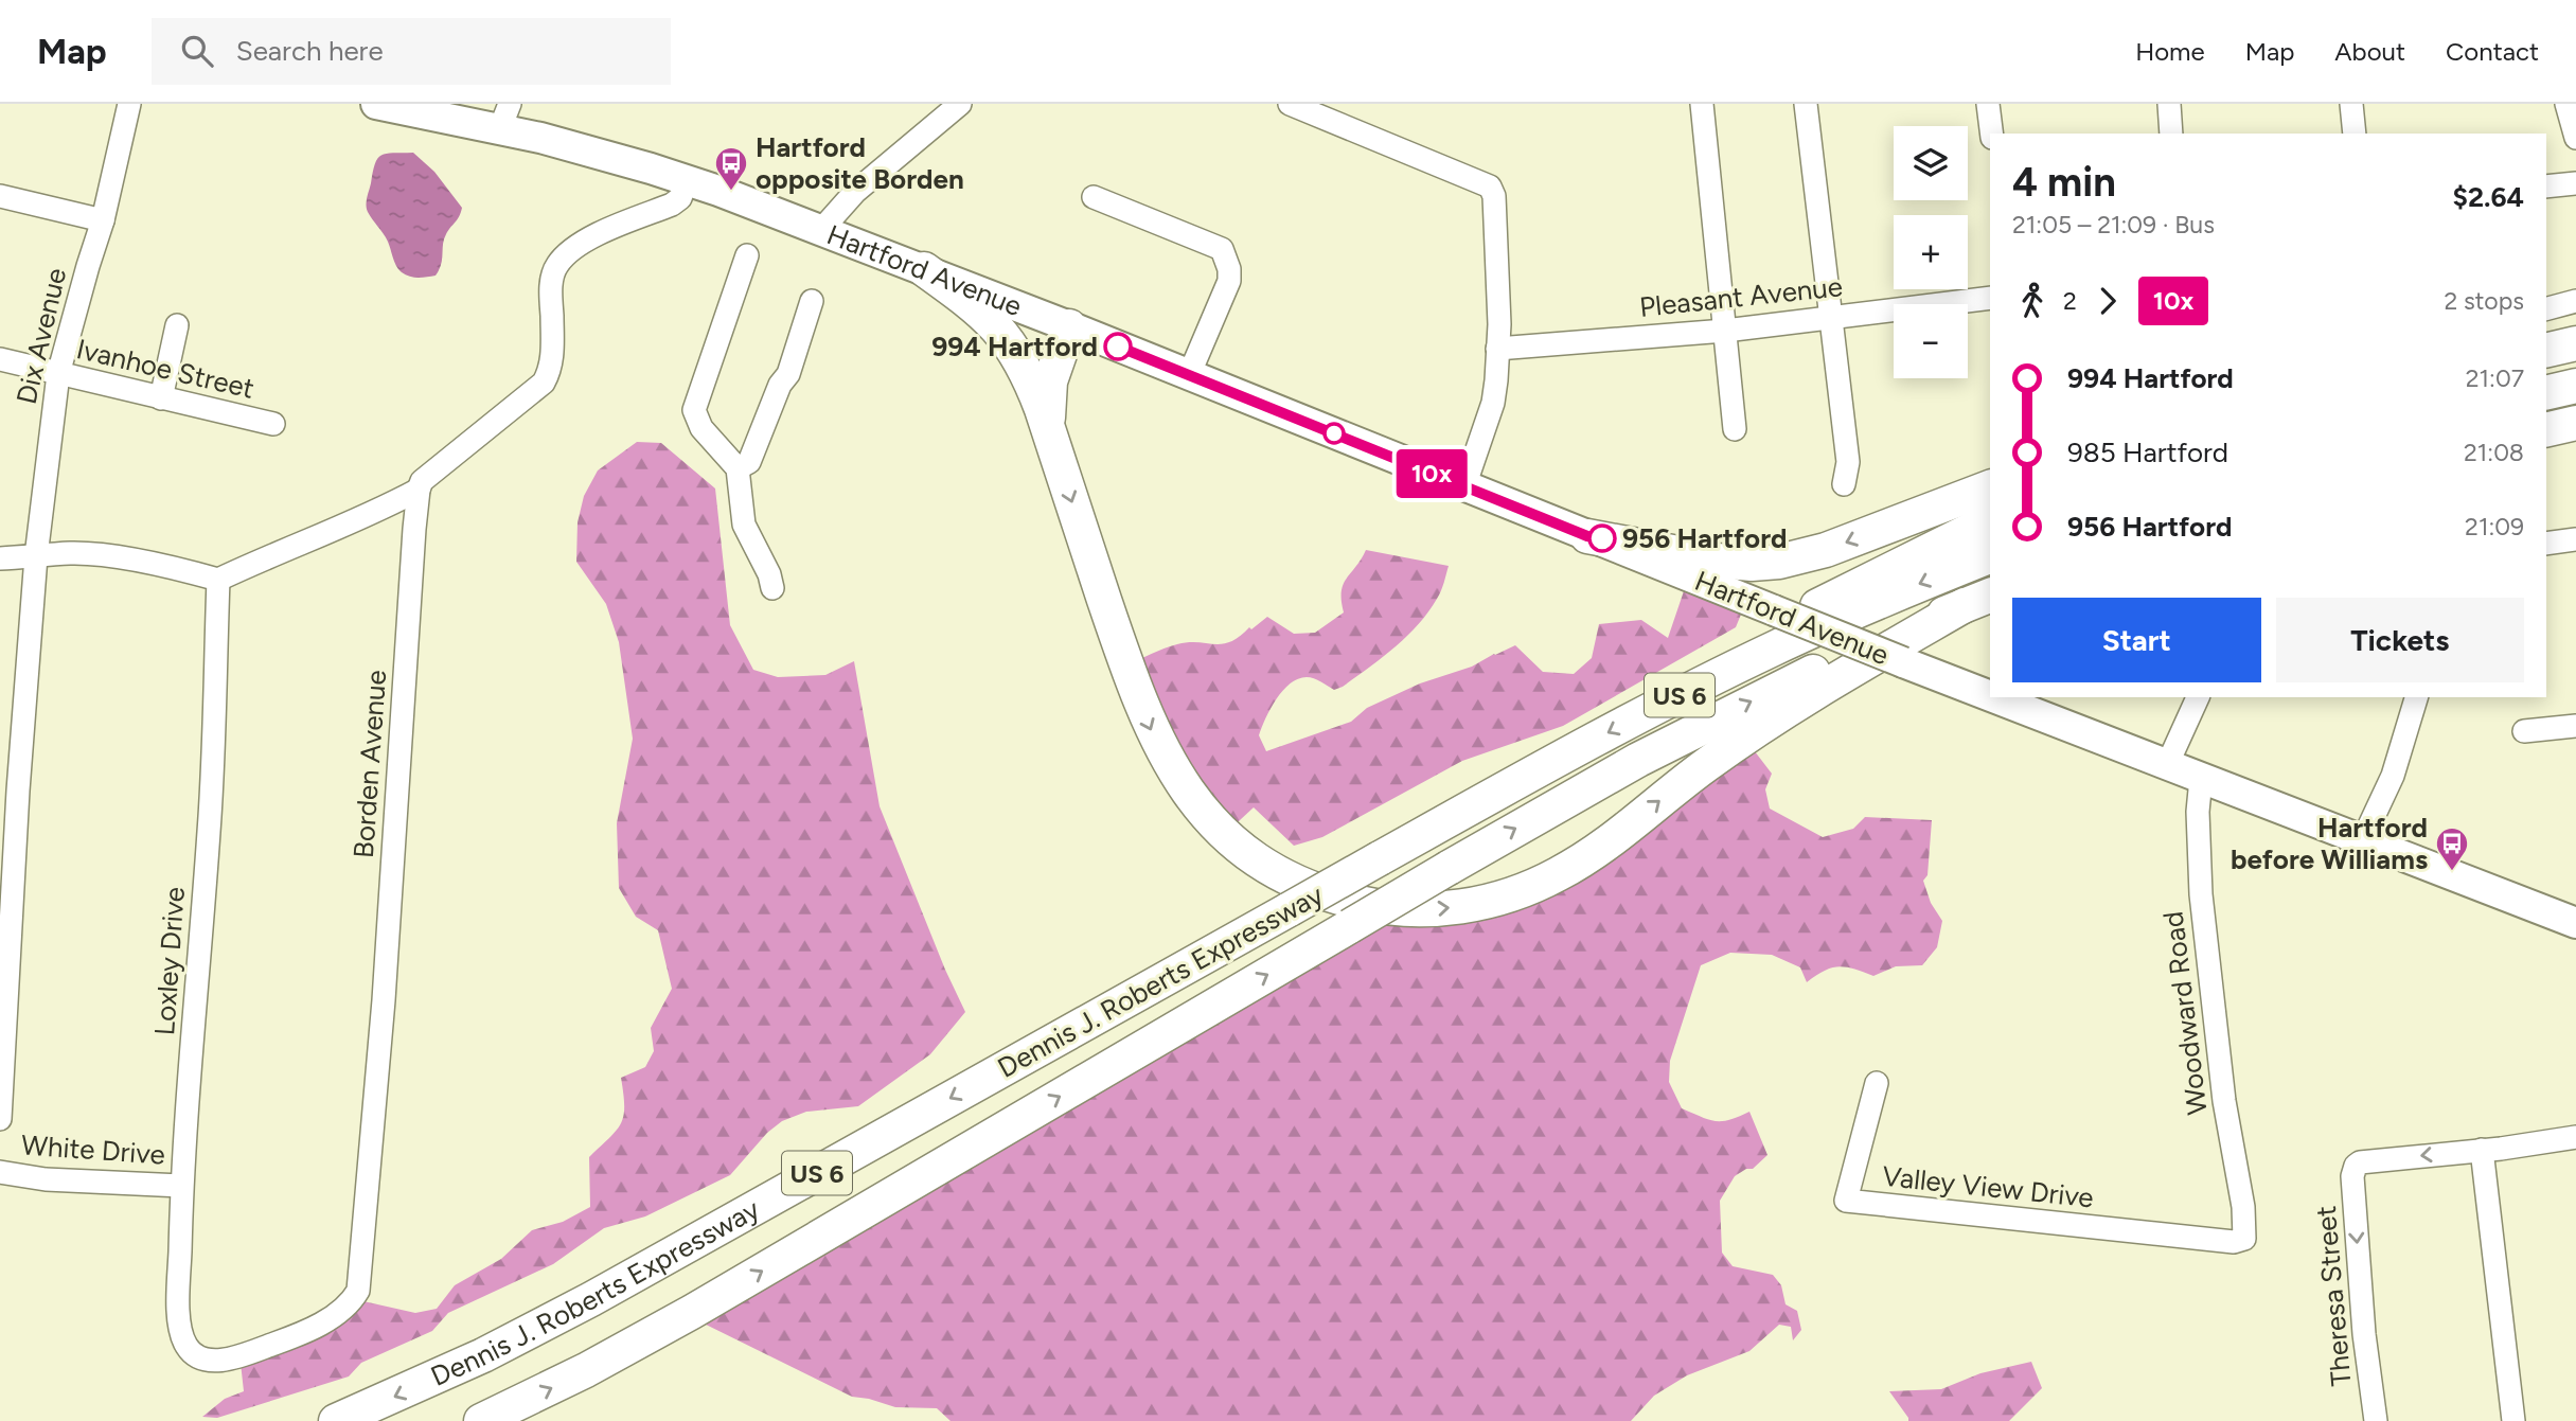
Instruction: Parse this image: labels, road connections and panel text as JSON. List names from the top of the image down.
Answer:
{
  "streets": {
    "highway": ["US 6", "Dennis J. Roberts Expressway"],
    "main road": ["Hartford Avenue"],
    "street": [
      "Pleasant Avenue",
      "Dix Avenue",
      "Ivanhoe Street",
      "Borden Avenue",
      "Loxley Drive",
      "Woodward Road",
      "White Drive",
      "Valley View Drive",
      "Theresa Street"
    ]
  },
  "crossings": [
    ["Hartford Avenue", "Woodward Road"],
    ["Dix Avenue", "Ivanhoe Street"],
    ["Borden Avenue", "Loxley Drive"],
    ["Loxley Drive", "White Drive"],
    ["Woodward Road", "Valley View Drive"]
  ],
  "places": {
    "bus stop": ["Hartford opposite Borden", "Hartford before Williams"],
    "other": ["994 Hartford", "956 Hartford"]
  },
  "lines": ["bus line 10x"],
  "page": {
    "header": "Map",
    "search": "Search here",
    "nav": [
      "Home",
      "Map",
      "About",
      "Contact"
    ],
    "on_map": "10x",
    "map_buttons": ["+", "−"],
    "heading": ["4 min", "21:05 – 21:09 · Bus", "$2.64"],
    "legs": ["2", "10x", "2 stops"],
    "list": [
      {
        "name": "994 Hartford",
        "value": "21:07"
      },
      {
        "name": "985 Hartford",
        "value": "21:08"
      },
      {
        "name": "956 Hartford",
        "value": "21:09"
      }
    ],
    "buttons": ["Start", "Tickets"]
  }
}
